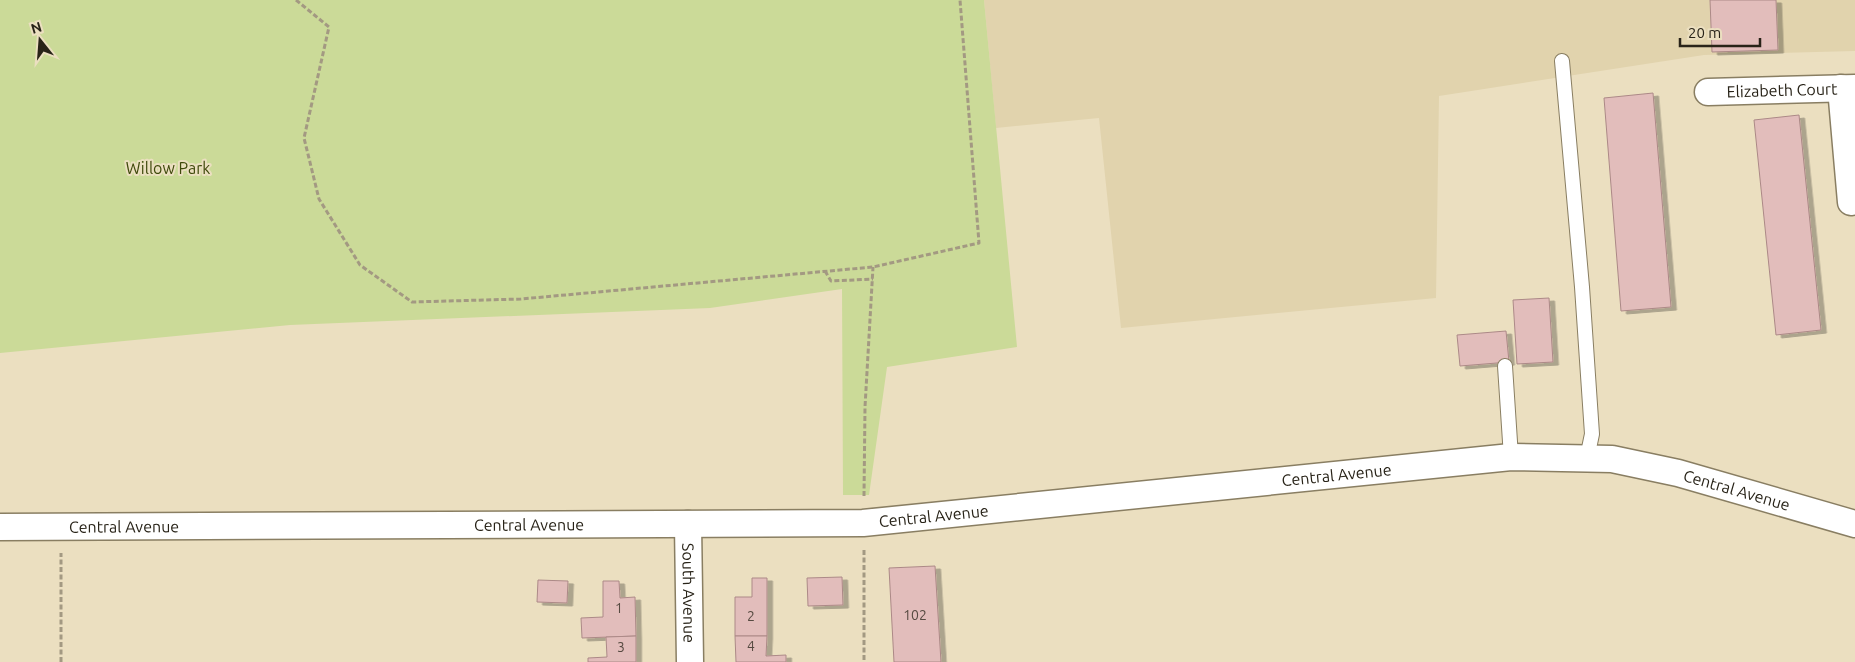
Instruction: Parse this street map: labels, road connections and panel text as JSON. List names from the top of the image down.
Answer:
{
  "streets": {
    "street": ["Elizabeth Court", "Central Avenue", "South Avenue"]
  },
  "crossings": [
    ["Central Avenue", "South Avenue"]
  ],
  "parks": ["Willow Park"],
  "house_numbers": [
    "1",
    "102",
    "2",
    "4",
    "3"
  ],
  "scale_bar": "20 m",
  "north": "top"
}
